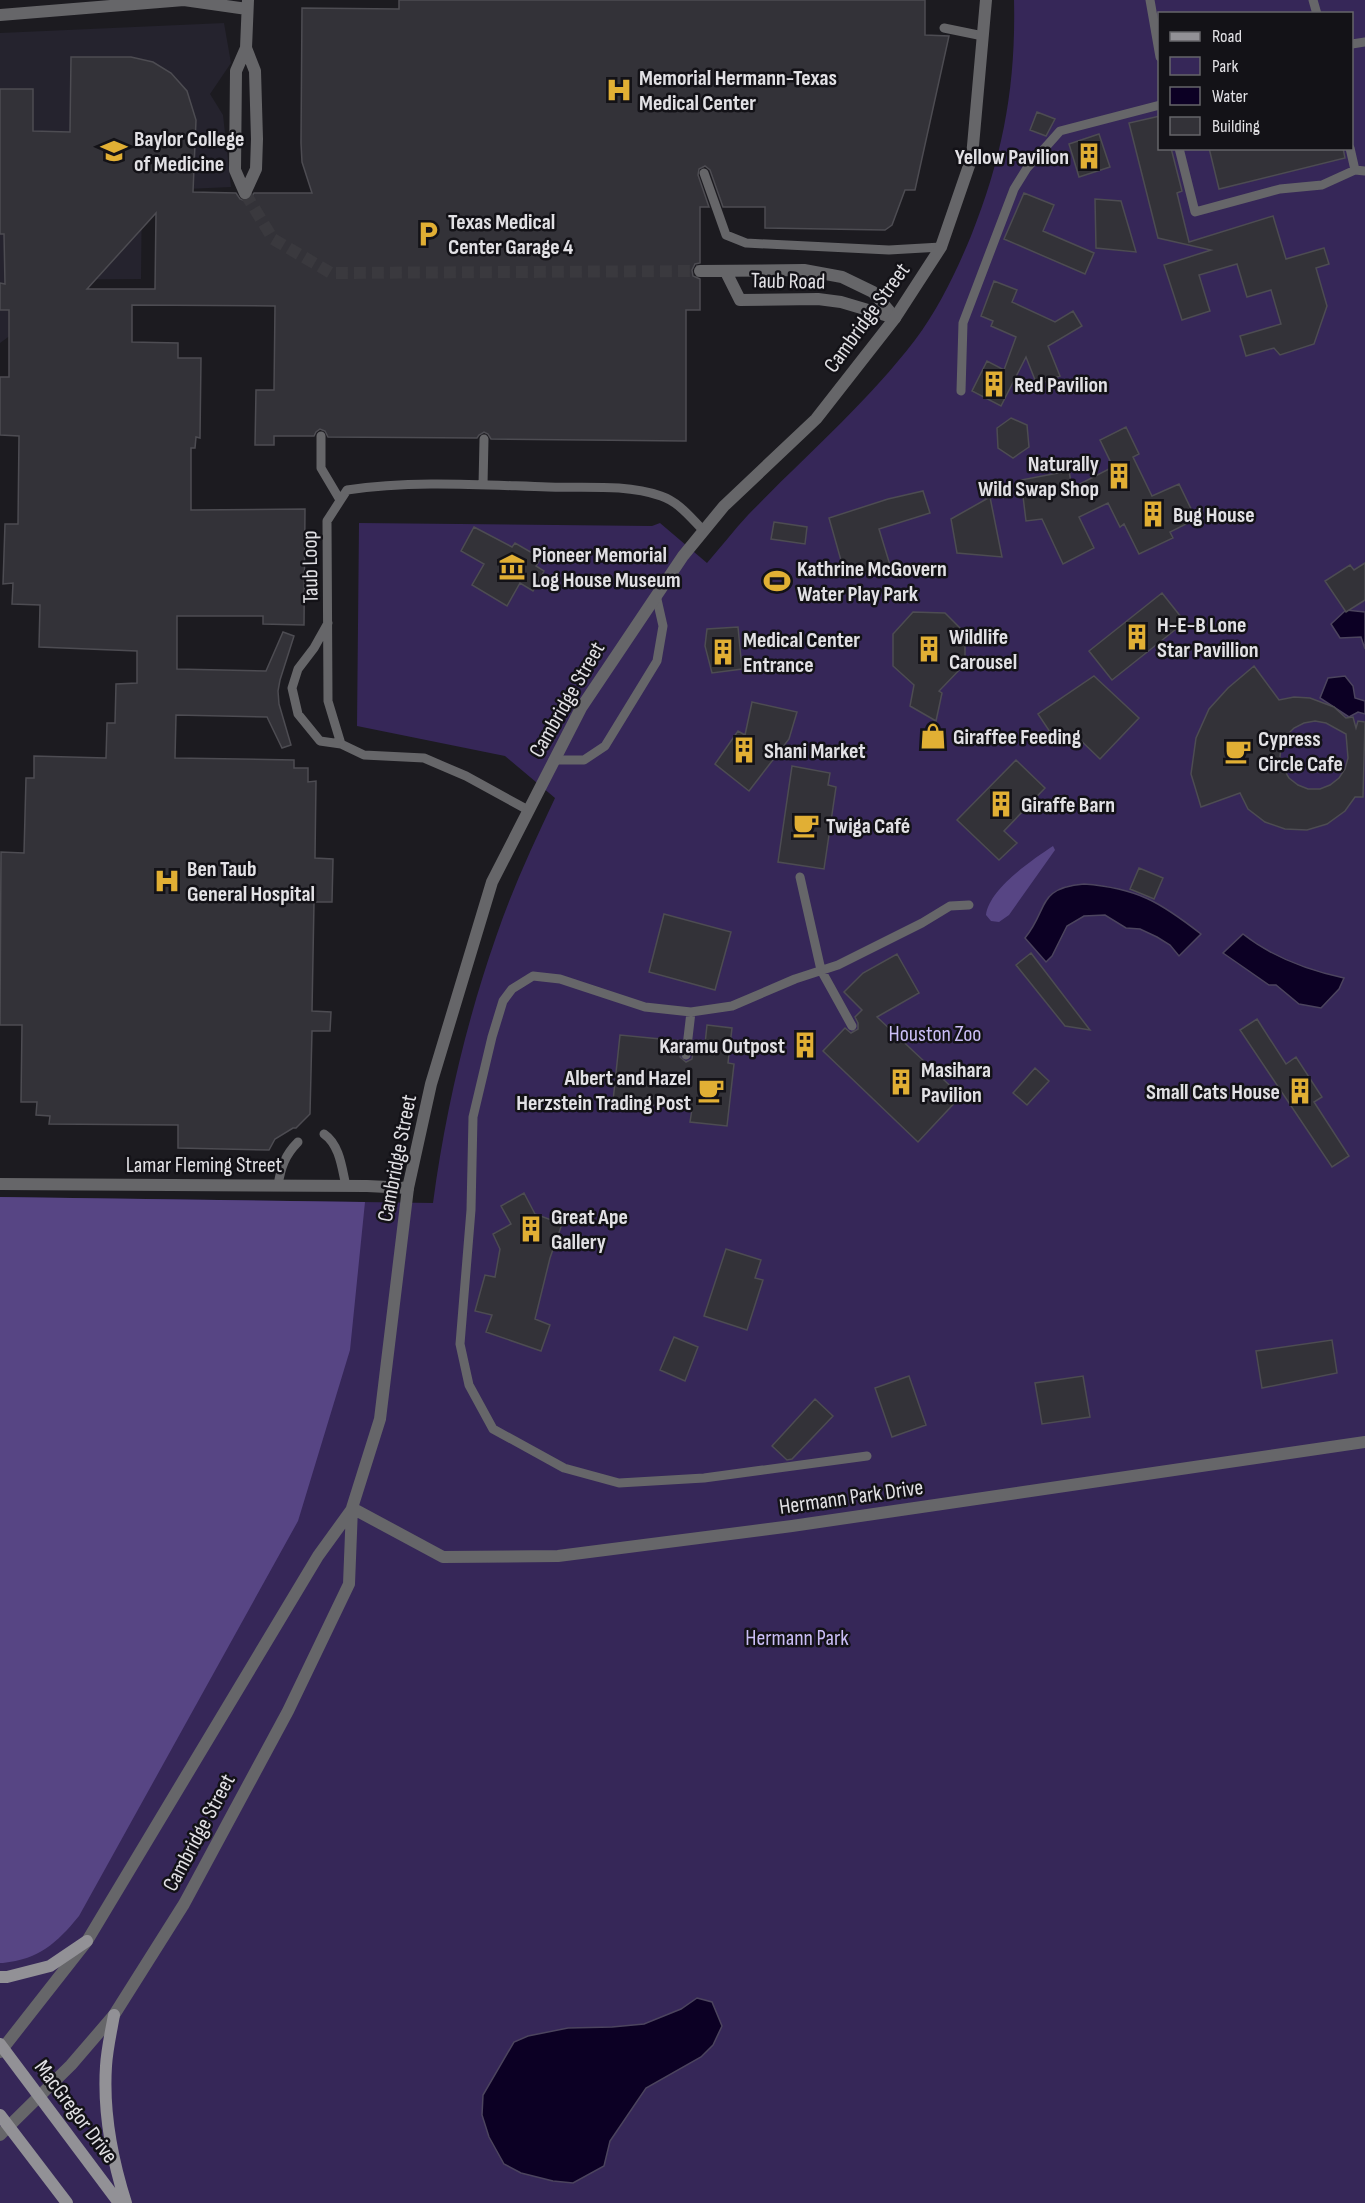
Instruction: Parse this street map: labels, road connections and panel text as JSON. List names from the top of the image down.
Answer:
{
  "streets": {
    "main road": ["MacGregor Drive"],
    "street": [
      "Taub Road",
      "Cambridge Street",
      "Lamar Fleming Street",
      "Hermann Park Drive"
    ],
    "lane": ["Taub Loop"]
  },
  "crossings": [
    ["Taub Road", "Cambridge Street"],
    ["Cambridge Street", "Lamar Fleming Street"],
    ["Cambridge Street", "Hermann Park Drive"],
    ["Cambridge Street", "MacGregor Drive"]
  ],
  "parks": ["Houston Zoo", "Hermann Park"],
  "places": {
    "hospital": ["Memorial Hermann-Texas Medical Center", "Ben Taub General Hospital"],
    "school or university": ["Baylor College of Medicine"],
    "building": [
      "Yellow Pavilion",
      "Red Pavilion",
      "Naturally Wild Swap Shop",
      "Bug House",
      "H-E-B Lone Star Pavillion",
      "Wildlife Carousel",
      "Medical Center Entrance",
      "Shani Market",
      "Giraffe Barn",
      "Karamu Outpost",
      "Masihara Pavilion",
      "Small Cats House",
      "Great Ape Gallery"
    ],
    "parking": ["Texas Medical Center Garage 4"],
    "museum": ["Pioneer Memorial Log House Museum"],
    "sports": ["Kathrine McGovern Water Play Park"],
    "shop": ["Giraffee Feeding"],
    "cafe": ["Cypress Circle Cafe", "Twiga Café", "Albert and Hazel Herzstein Trading Post"]
  },
  "legend": [
    "Road",
    "Park",
    "Water",
    "Building"
  ]
}
